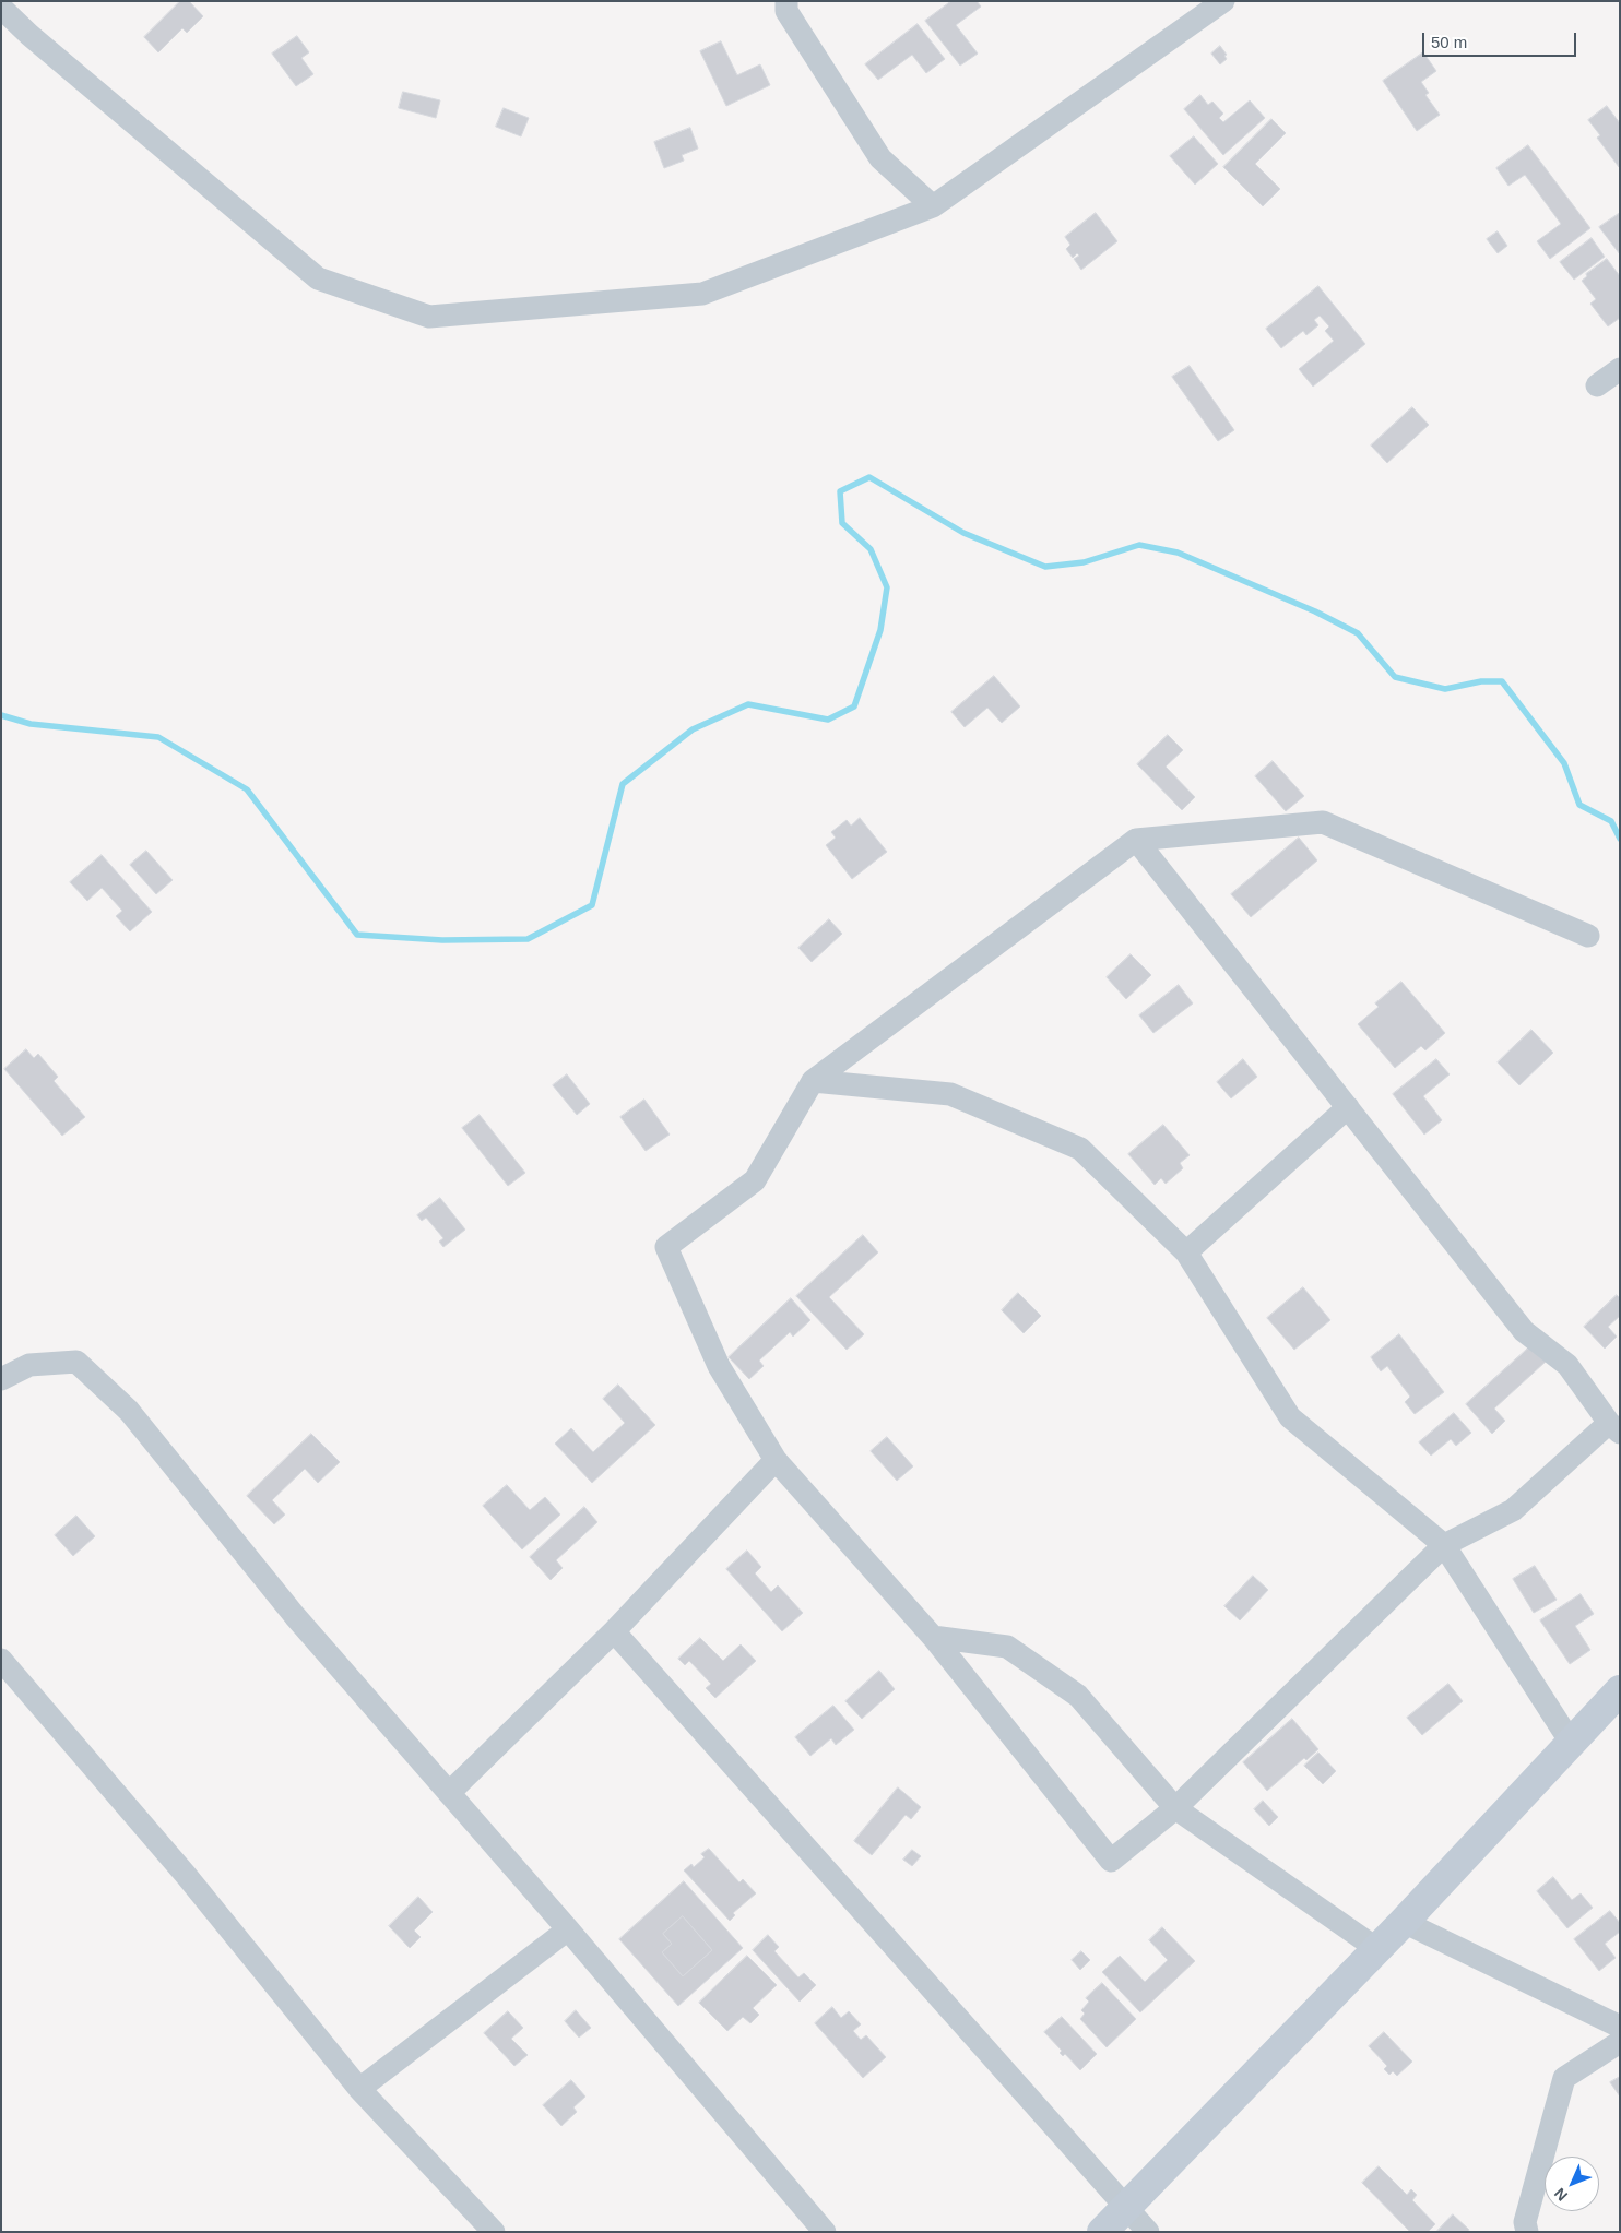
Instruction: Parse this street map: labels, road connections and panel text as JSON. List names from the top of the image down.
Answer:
{
  "scale_bar": "50 m",
  "north": "bottom left"
}
